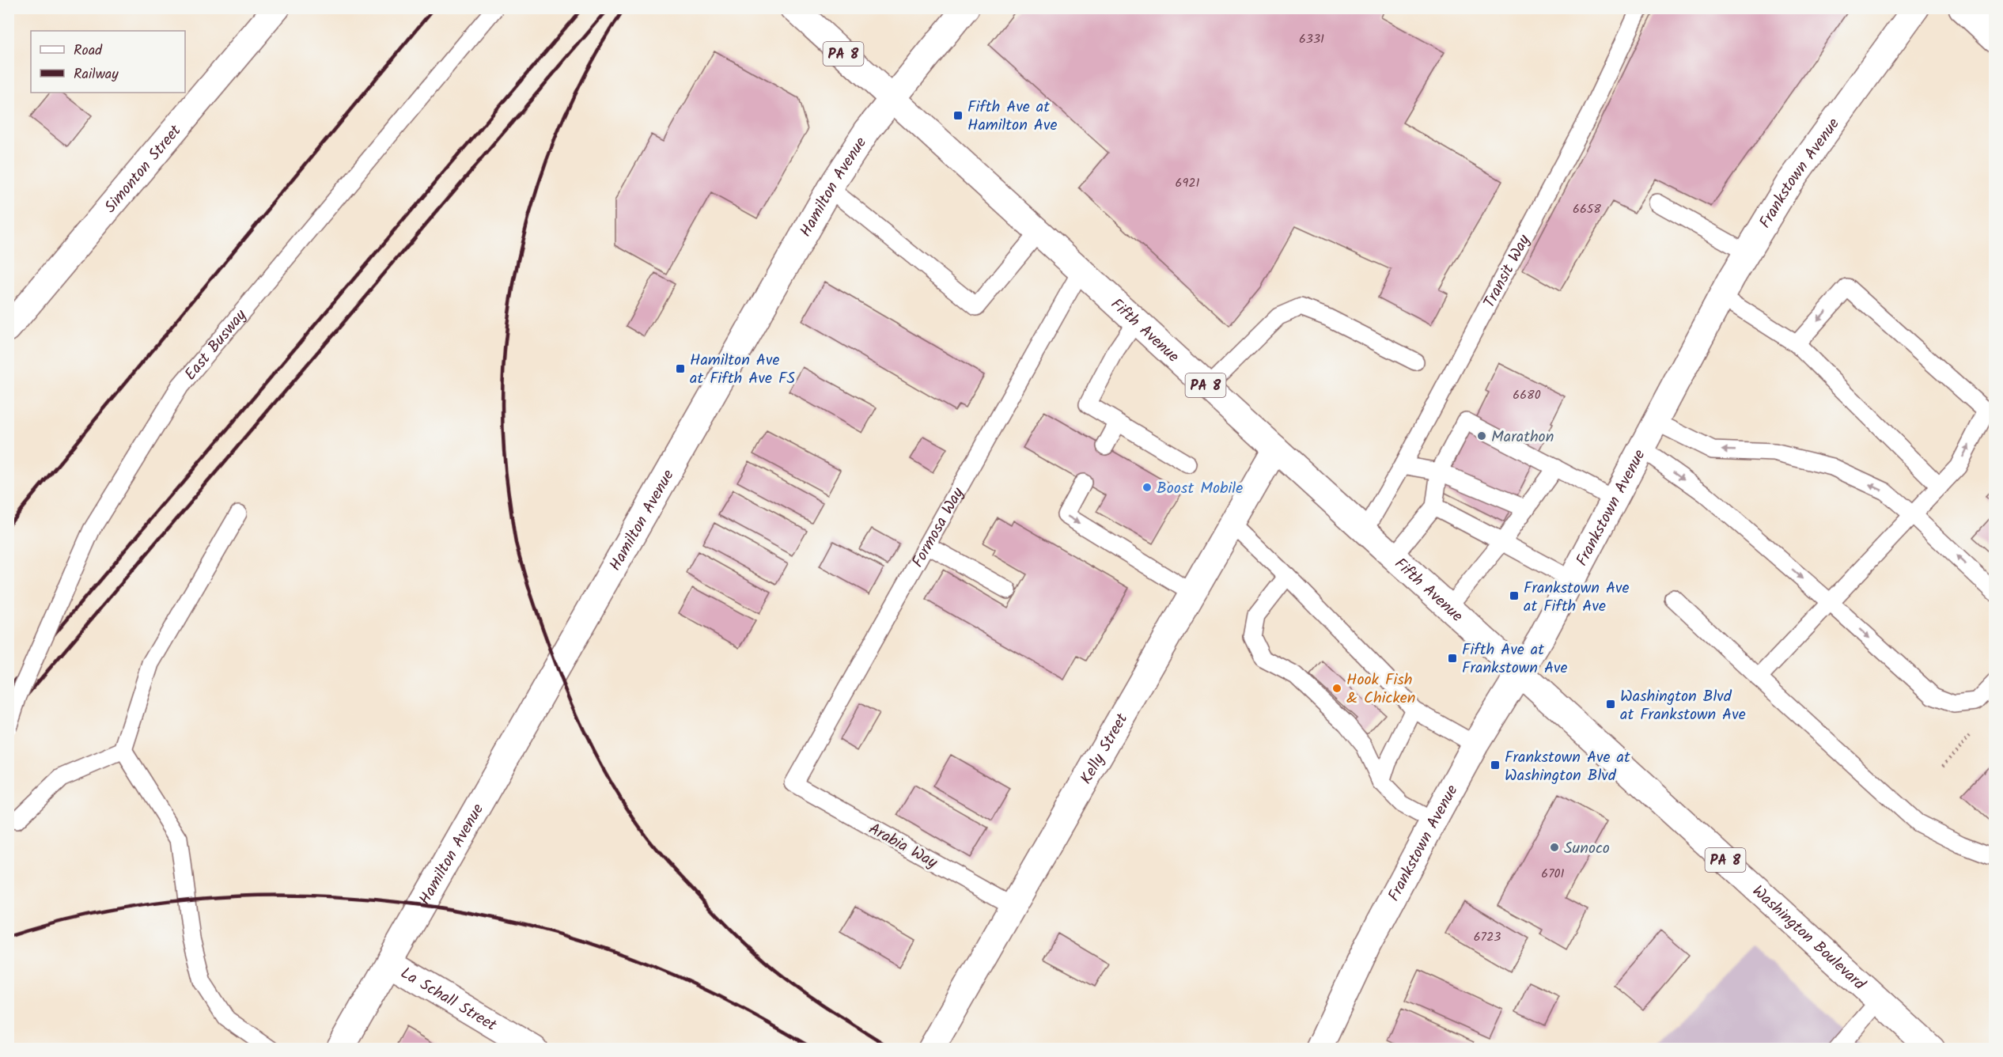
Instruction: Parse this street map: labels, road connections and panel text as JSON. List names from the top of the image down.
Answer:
{
  "streets": {
    "main road": [
      "PA 8",
      "Simonton Street",
      "Frankstown Avenue",
      "Hamilton Avenue",
      "Fifth Avenue",
      "Kelly Street",
      "Washington Boulevard",
      "La Schall Street"
    ],
    "lane": [
      "Transit Way",
      "East Busway",
      "Formosa Way",
      "Arabia Way"
    ]
  },
  "crossings": [
    ["Frankstown Avenue", "Fifth Avenue"],
    ["Frankstown Avenue", "Washington Boulevard"],
    ["Hamilton Avenue", "Fifth Avenue"],
    ["Hamilton Avenue", "La Schall Street"],
    ["Transit Way", "Fifth Avenue"],
    ["Fifth Avenue", "Formosa Way"],
    ["Fifth Avenue", "Kelly Street"],
    ["Fifth Avenue", "Washington Boulevard"],
    ["Formosa Way", "Arabia Way"],
    ["Kelly Street", "Arabia Way"]
  ],
  "places": {
    "transit": [
      "Fifth Ave at Hamilton Ave",
      "Hamilton Ave at Fifth Ave FS",
      "Frankstown Ave at Fifth Ave",
      "Fifth Ave at Frankstown Ave",
      "Washington Blvd at Frankstown Ave",
      "Frankstown Ave at Washington Blvd"
    ],
    "other": [
      "Marathon",
      "Boost Mobile",
      "Hook Fish & Chicken",
      "Sunoco"
    ]
  },
  "house_numbers": [
    "6331",
    "6921",
    "6658",
    "6680",
    "6701",
    "6723"
  ],
  "legend": ["Road", "Railway"]
}
